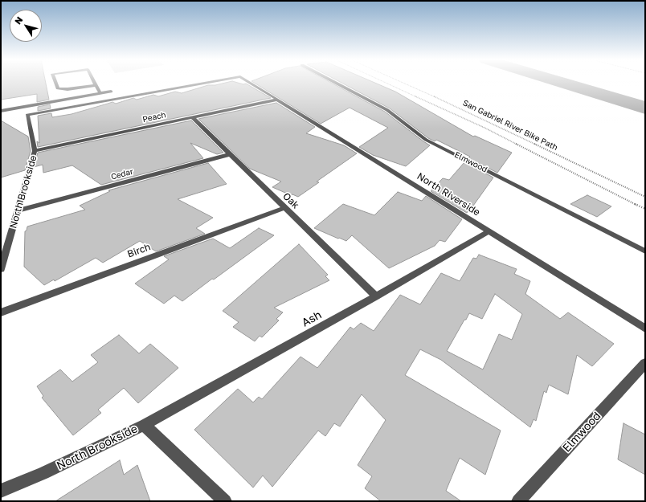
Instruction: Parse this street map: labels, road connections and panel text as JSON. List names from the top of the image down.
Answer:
{
  "streets": {
    "street": [
      "Peach",
      "Elmwood",
      "Cedar",
      "North Brookside",
      "North Riverside",
      "Oak",
      "Birch",
      "Ash"
    ],
    "path": ["San Gabriel River Bike Path"]
  },
  "crossings": [
    ["Peach", "North Brookside"],
    ["Peach", "North Riverside"],
    ["Peach", "Oak"],
    ["Cedar", "North Brookside"],
    ["Cedar", "Oak"],
    ["North Brookside", "North Riverside"],
    ["North Brookside", "Ash"],
    ["North Riverside", "Ash"],
    ["Oak", "Birch"],
    ["Oak", "Ash"]
  ],
  "north": "top left"
}
